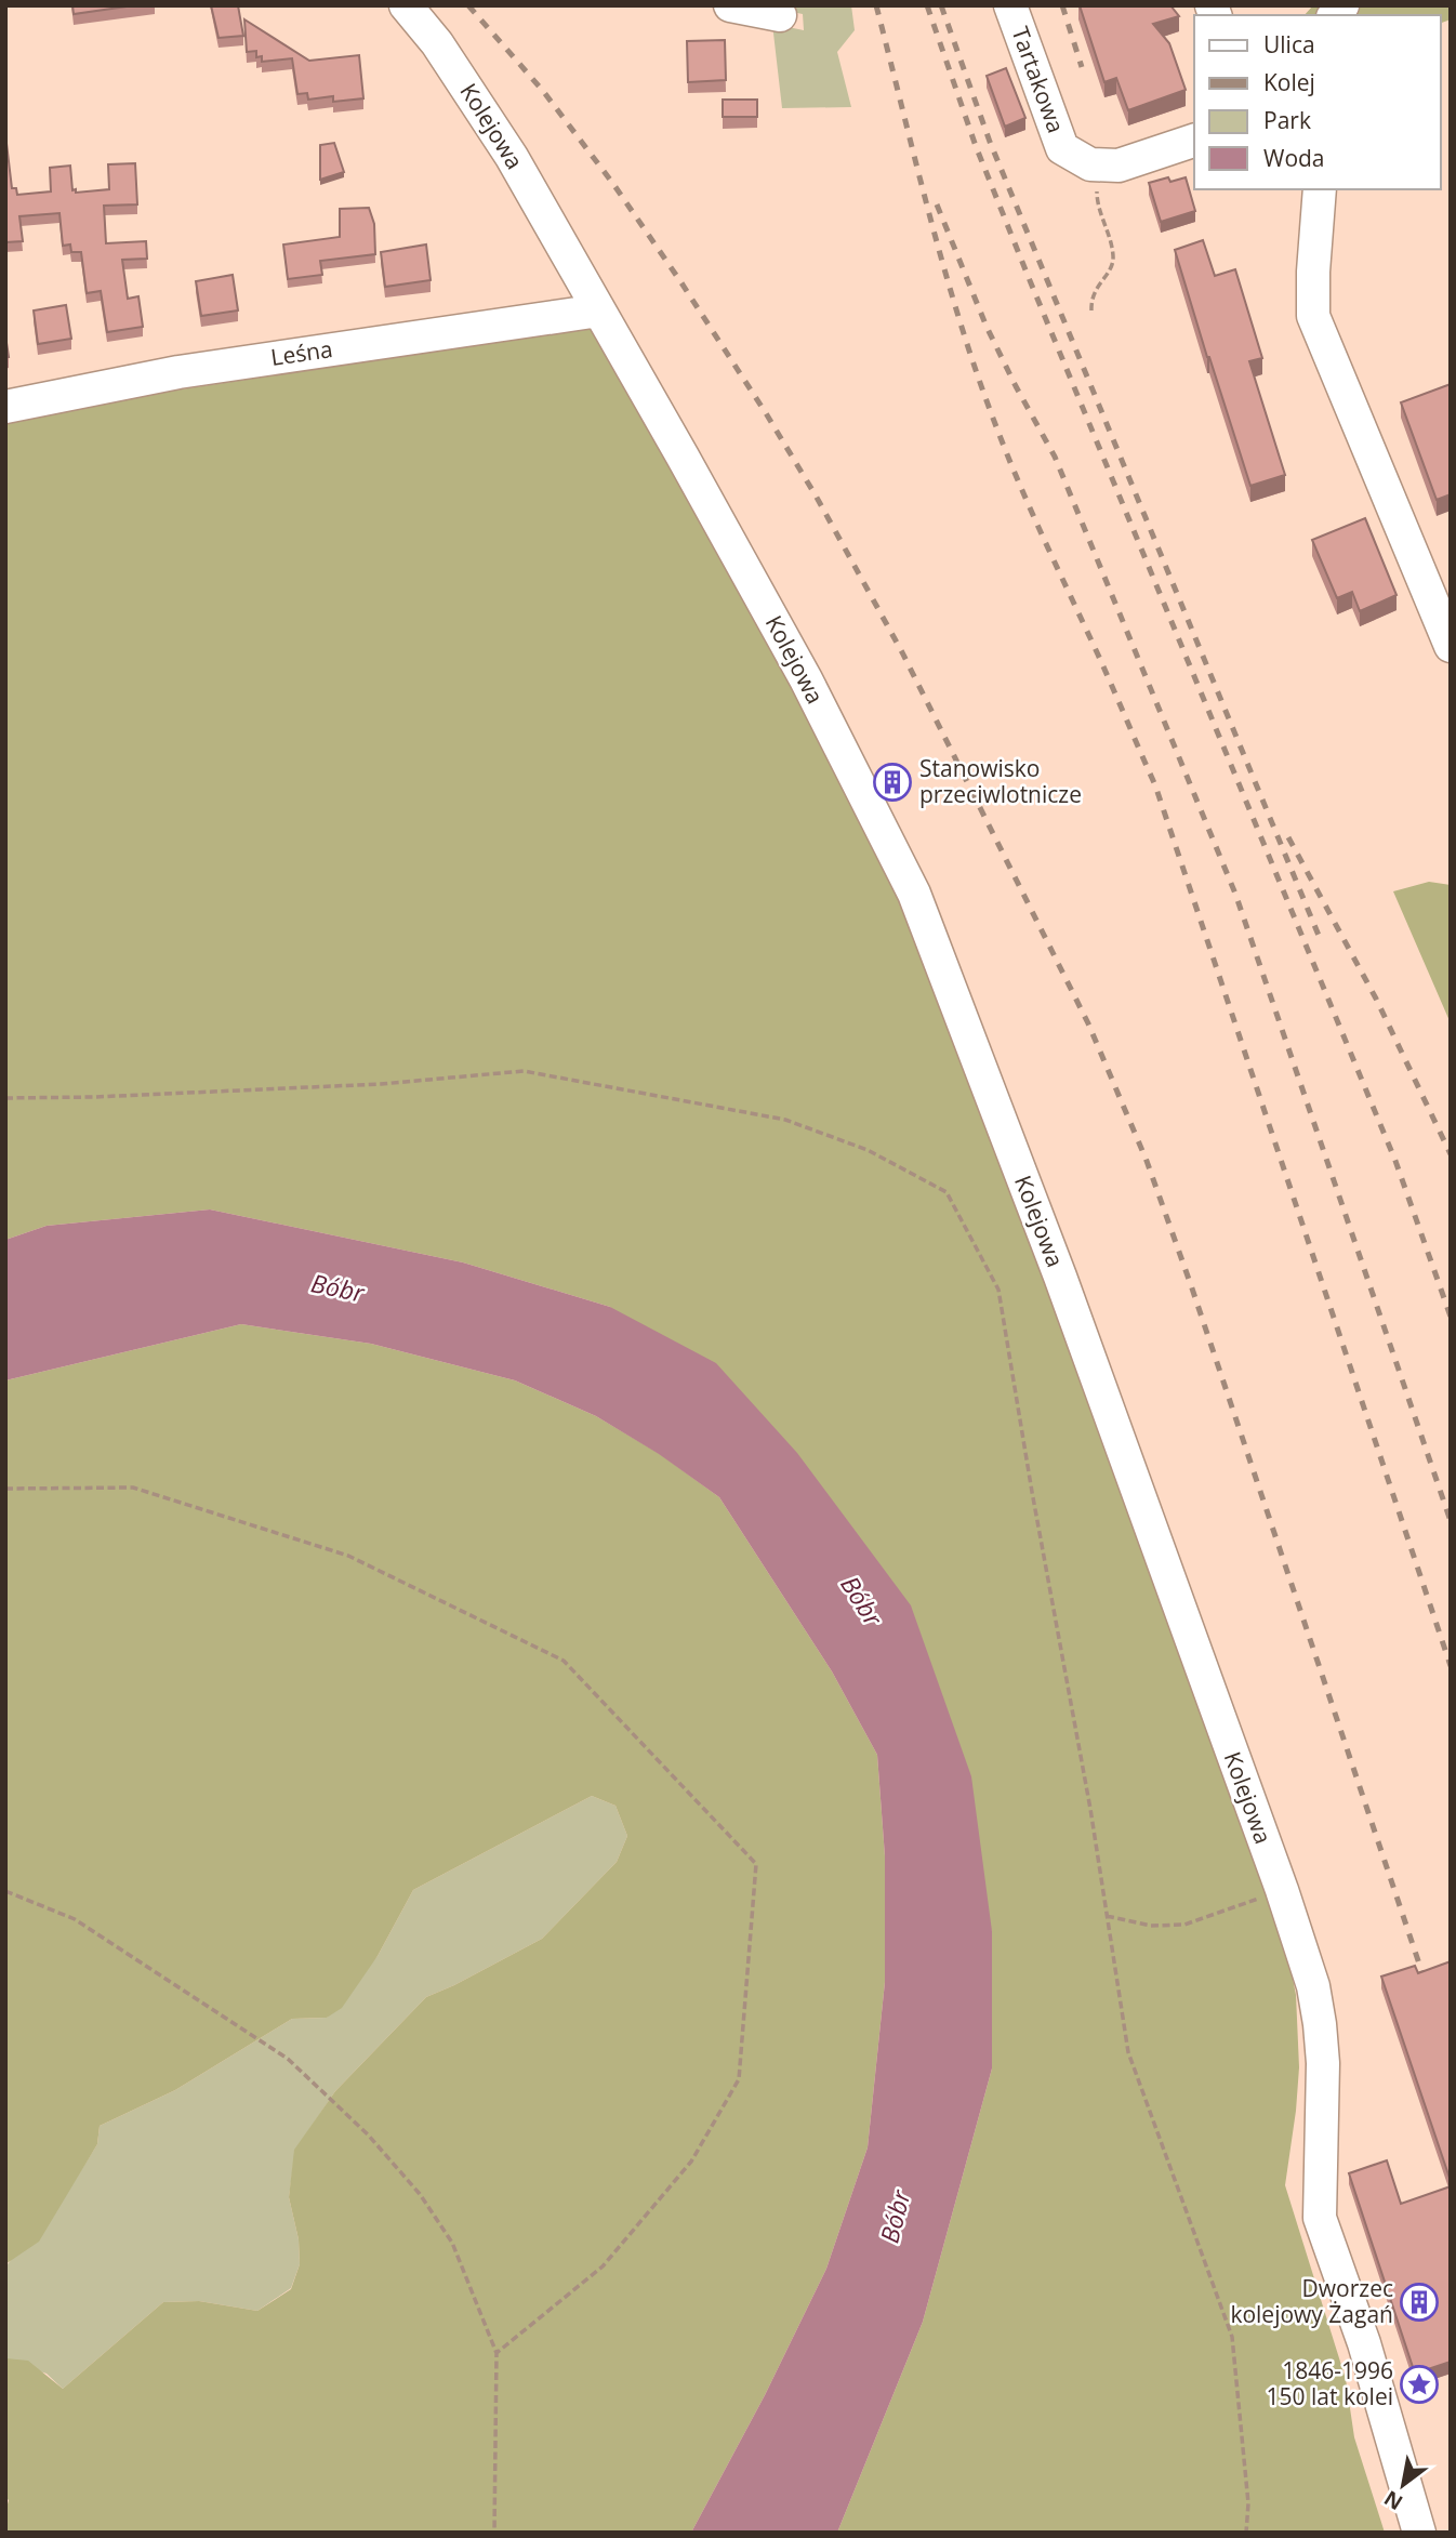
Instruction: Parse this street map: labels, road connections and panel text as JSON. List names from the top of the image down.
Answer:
{
  "streets": {
    "street": ["Tartakowa", "Kolejowa", "Leśna"]
  },
  "crossings": [
    ["Kolejowa", "Leśna"]
  ],
  "water": ["Bóbr"],
  "places": {
    "building": ["Stanowisko przeciwlotnicze", "Dworzec kolejowy Żagań"],
    "place": ["1846-1996 150 lat kolei"]
  },
  "legend": [
    "Ulica",
    "Kolej",
    "Park",
    "Woda"
  ],
  "north": "bottom left"
}
